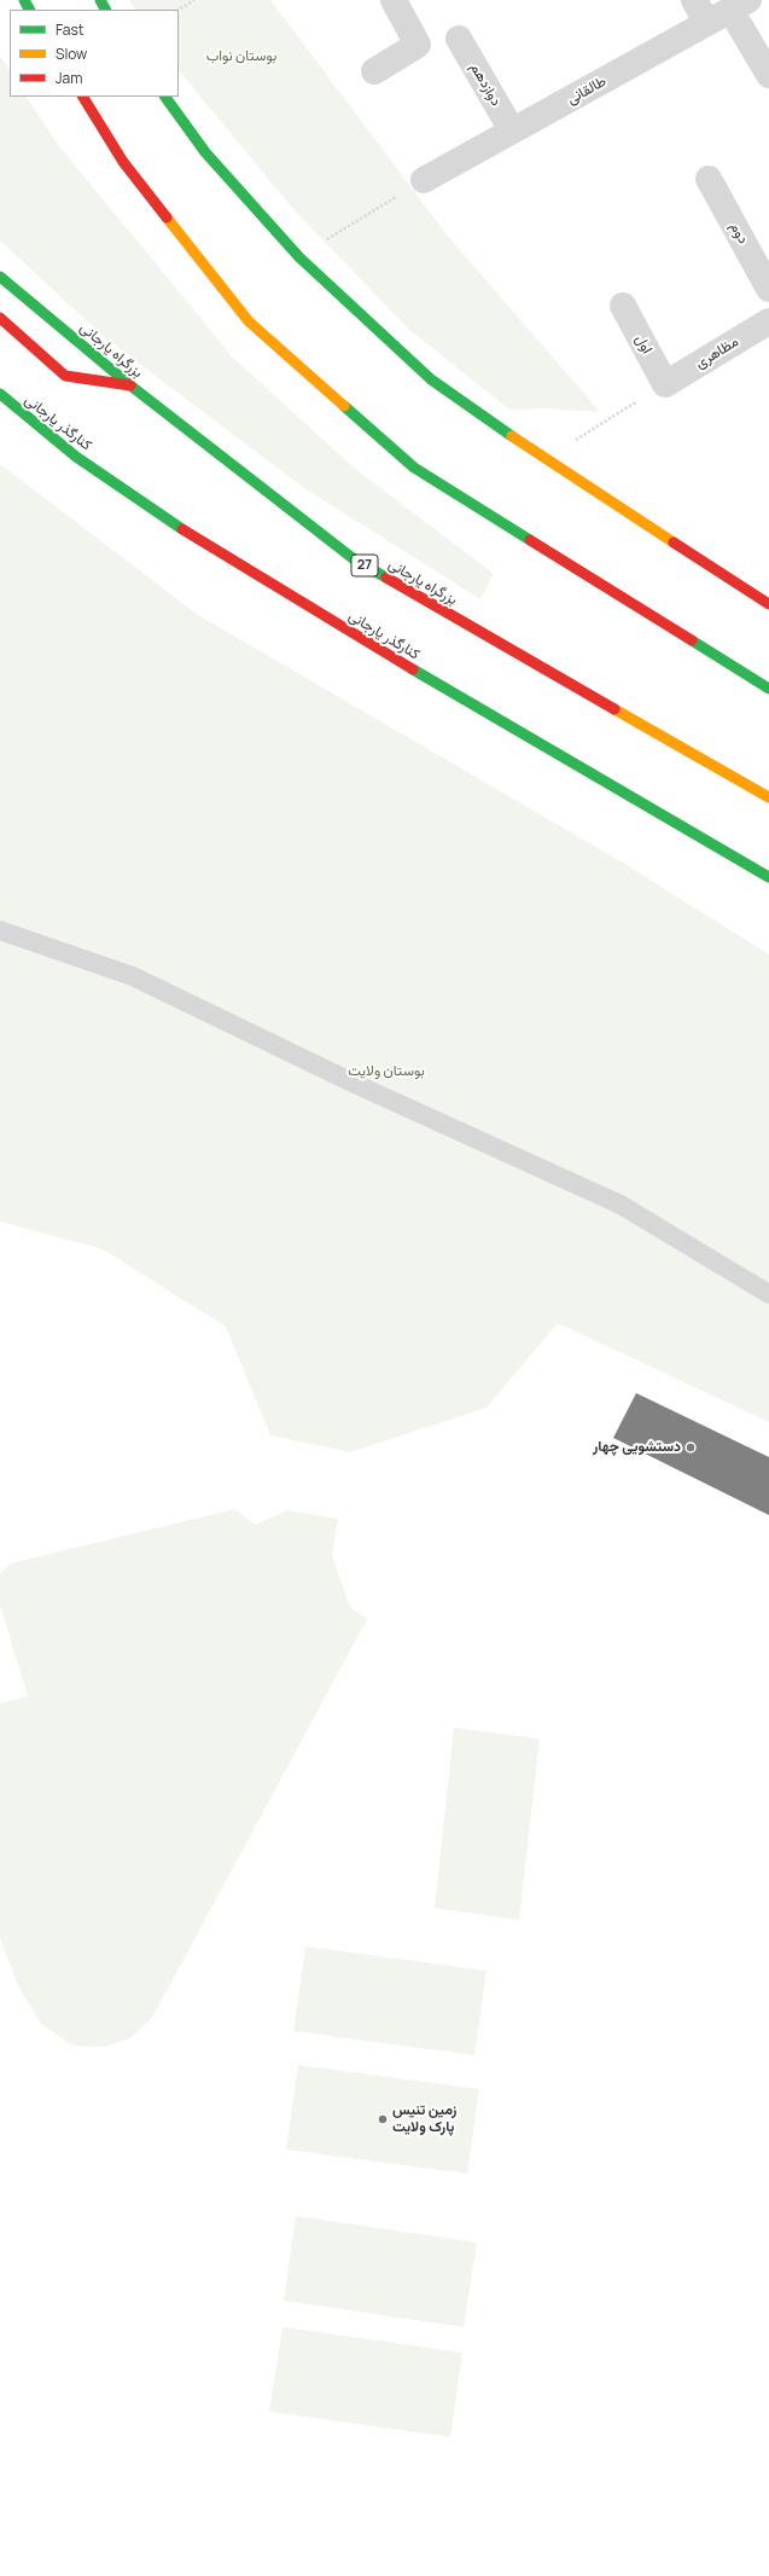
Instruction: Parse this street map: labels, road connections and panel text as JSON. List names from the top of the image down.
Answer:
{
  "streets": {
    "main road": ["بزرگراه یارجانی", "کنارگذر یارجانی", "27"],
    "street": [
      "دوازدهم",
      "طالقانی",
      "دوم",
      "اول",
      "مظاهری"
    ]
  },
  "crossings": [
    ["دوازدهم", "طالقانی"],
    ["اول", "مظاهری"]
  ],
  "parks": ["بوستان نواب", "بوستان ولایت"],
  "places": ["دستشویی چهار", "زمین تنیس پارک ولایت"],
  "legend": ["Fast", "Slow", "Jam"]
}
